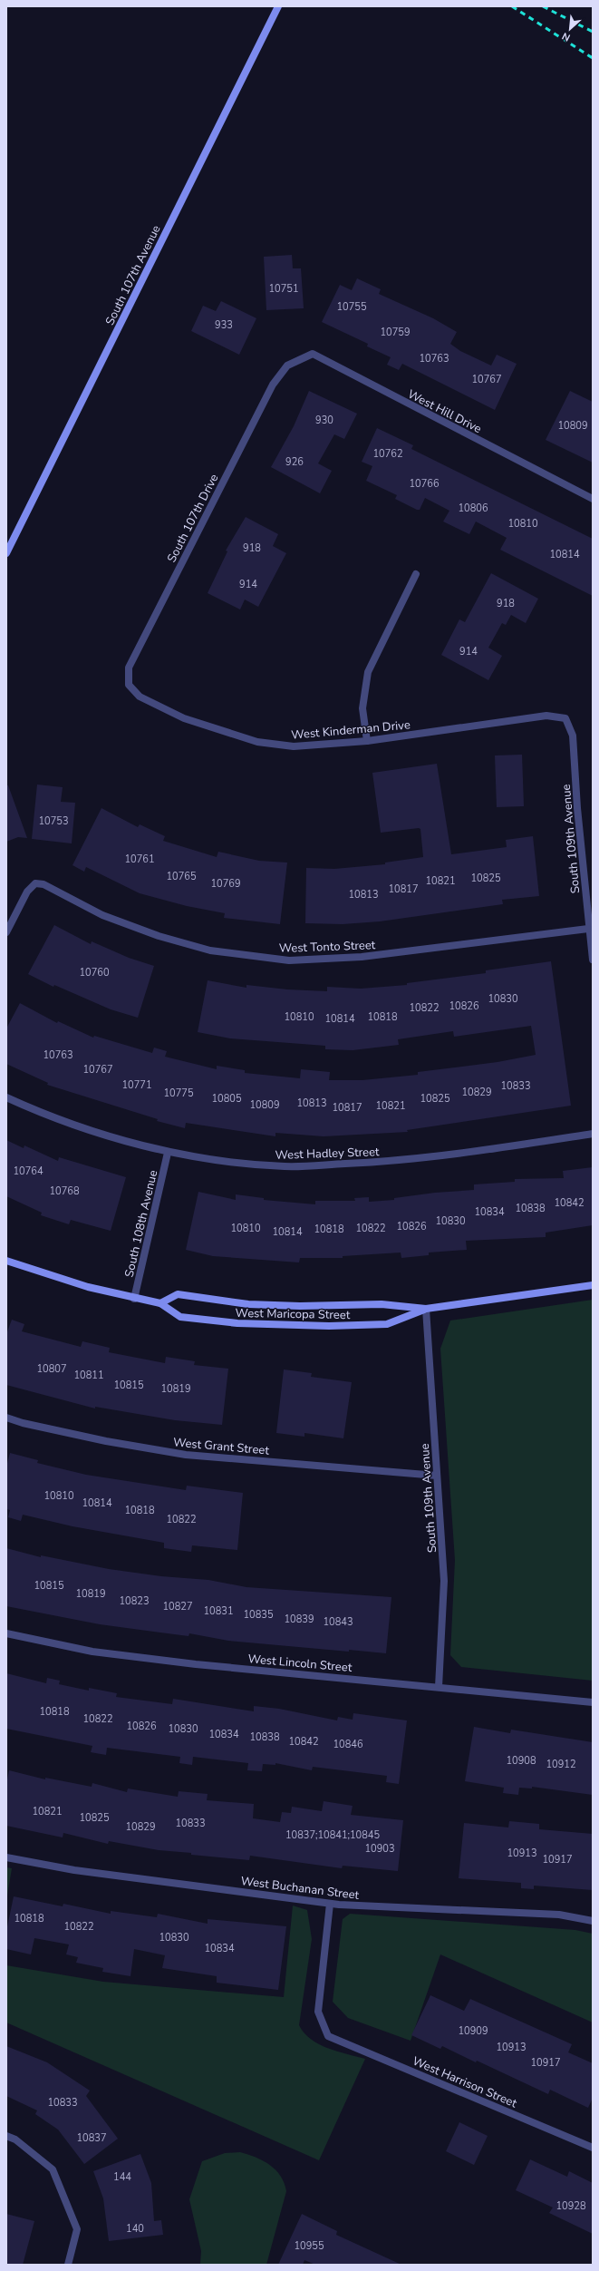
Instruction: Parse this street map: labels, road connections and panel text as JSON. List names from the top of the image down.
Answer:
{
  "streets": {
    "street": [
      "South 107th Avenue",
      "West Hill Drive",
      "South 107th Drive",
      "West Kinderman Drive",
      "South 109th Avenue",
      "West Tonto Street",
      "West Hadley Street",
      "South 108th Avenue",
      "West Maricopa Street",
      "West Grant Street",
      "West Lincoln Street",
      "West Buchanan Street",
      "West Harrison Street"
    ]
  },
  "crossings": [
    ["West Hill Drive", "South 107th Drive"],
    ["South 107th Drive", "West Kinderman Drive"],
    ["West Kinderman Drive", "South 109th Avenue"],
    ["South 109th Avenue", "West Tonto Street"],
    ["South 109th Avenue", "West Maricopa Street"],
    ["South 109th Avenue", "West Grant Street"],
    ["South 109th Avenue", "West Lincoln Street"],
    ["West Hadley Street", "South 108th Avenue"],
    ["South 108th Avenue", "West Maricopa Street"],
    ["West Buchanan Street", "West Harrison Street"]
  ],
  "house_numbers": [
    "10751",
    "10755",
    "933",
    "10759",
    "10763",
    "10767",
    "930",
    "10809",
    "10762",
    "926",
    "10766",
    "10806",
    "10810",
    "918",
    "10814",
    "914",
    "918",
    "914",
    "10753",
    "10761",
    "10765",
    "10825",
    "10821",
    "10769",
    "10817",
    "10813",
    "10760",
    "10830",
    "10826",
    "10822",
    "10810",
    "10818",
    "10814",
    "10763",
    "10767",
    "10771",
    "10833",
    "10829",
    "10775",
    "10805",
    "10825",
    "10813",
    "10809",
    "10821",
    "10817",
    "10764",
    "10768",
    "10842",
    "10838",
    "10834",
    "10830",
    "10826",
    "10810",
    "10822",
    "10818",
    "10814",
    "10807",
    "10811",
    "10815",
    "10819",
    "10810",
    "10814",
    "10818",
    "10822",
    "10815",
    "10819",
    "10823",
    "10827",
    "10831",
    "10835",
    "10839",
    "10843",
    "10818",
    "10822",
    "10826",
    "10830",
    "10834",
    "10838",
    "10842",
    "10846",
    "10908",
    "10912",
    "10821",
    "10825",
    "10833",
    "10829",
    "10837;10841;10845",
    "10903",
    "10913",
    "10917",
    "10818",
    "10822",
    "10830",
    "10834",
    "10909",
    "10913",
    "10917",
    "10833",
    "10837",
    "144",
    "10928",
    "140",
    "10955"
  ],
  "north": "bottom left"
}
